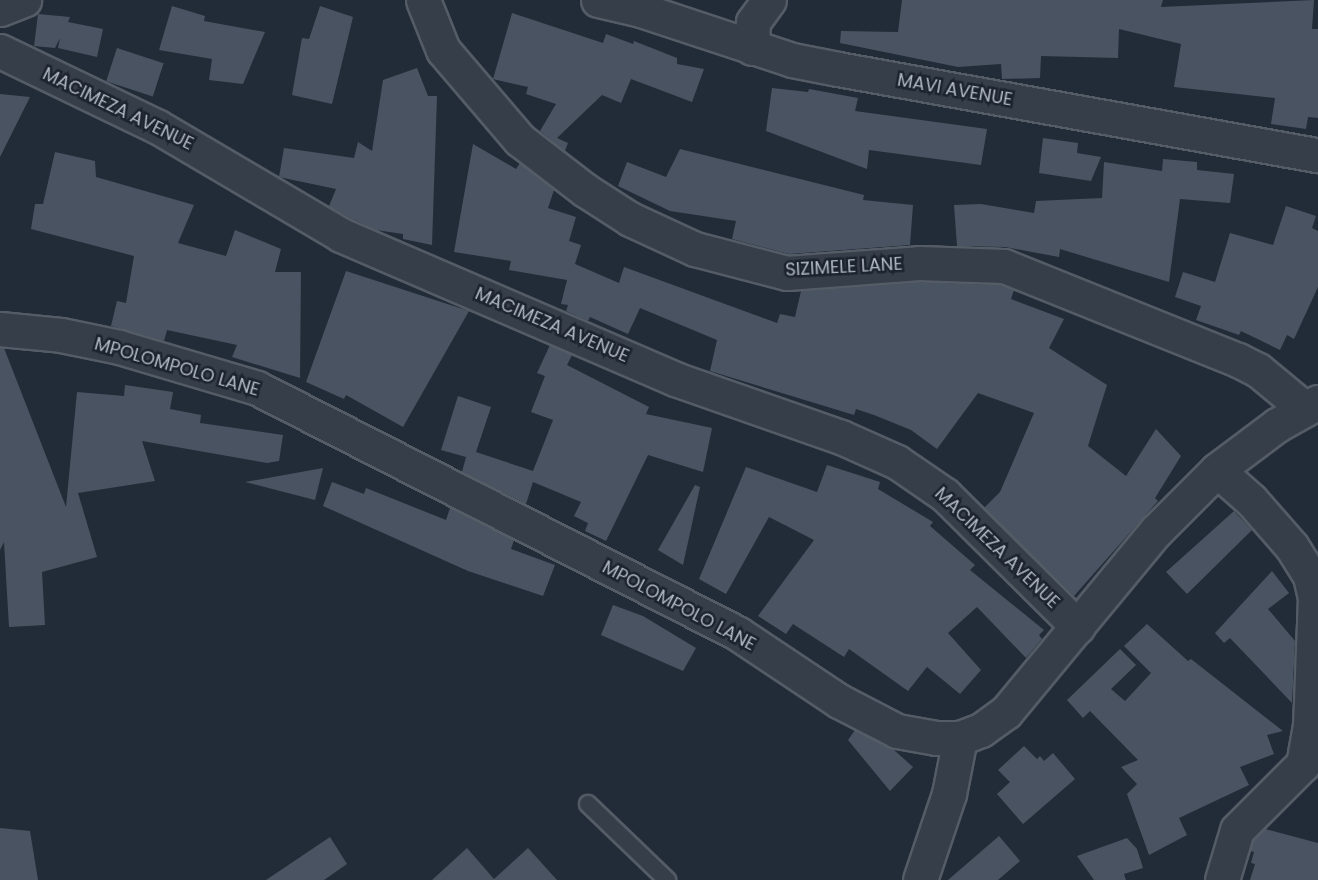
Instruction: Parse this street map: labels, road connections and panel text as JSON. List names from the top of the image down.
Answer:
{
  "streets": {
    "street": [
      "MAVI AVENUE",
      "MACIMEZA AVENUE",
      "SIZIMELE LANE",
      "MPOLOMPOLO LANE"
    ]
  }
}
